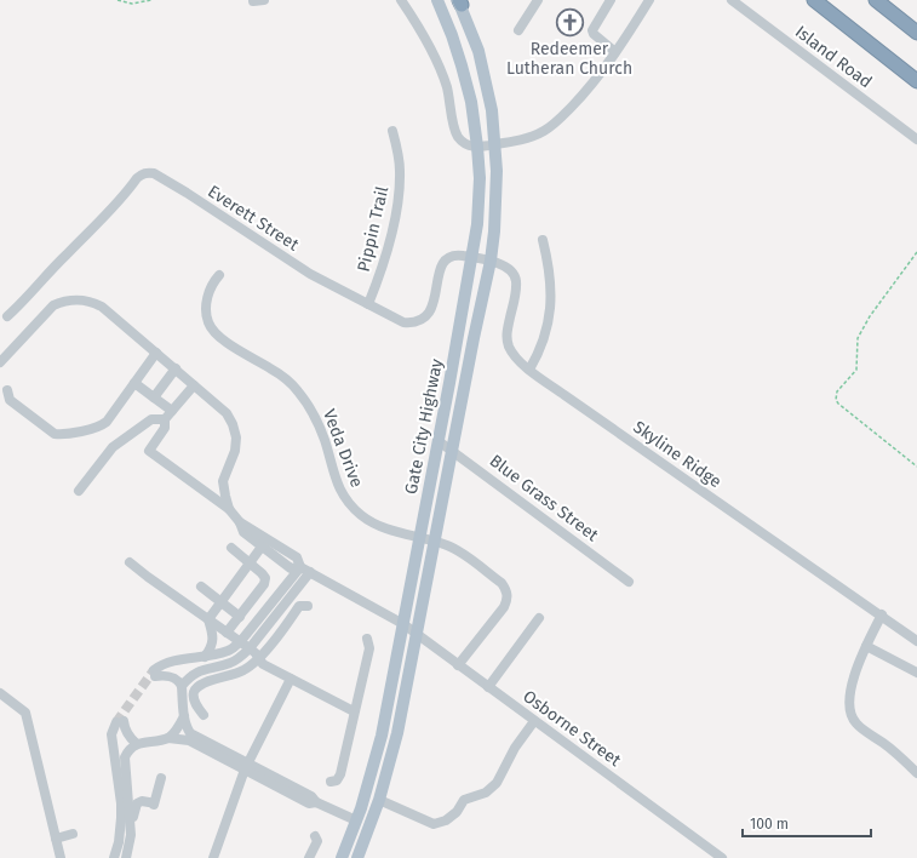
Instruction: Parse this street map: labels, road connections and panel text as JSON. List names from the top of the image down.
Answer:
{
  "streets": {
    "main road": ["Gate City Highway"],
    "street": [
      "Island Road",
      "Everett Street",
      "Pippin Trail",
      "Veda Drive",
      "Skyline Ridge",
      "Blue Grass Street",
      "Osborne Street"
    ]
  },
  "crossings": [
    ["Everett Street", "Pippin Trail"],
    ["Everett Street", "Gate City Highway"],
    ["Everett Street", "Skyline Ridge"],
    ["Gate City Highway", "Veda Drive"],
    ["Gate City Highway", "Skyline Ridge"],
    ["Gate City Highway", "Blue Grass Street"],
    ["Gate City Highway", "Osborne Street"],
    ["Veda Drive", "Osborne Street"]
  ],
  "places": {
    "church": ["Redeemer Lutheran Church"]
  },
  "scale_bar": "100 m"
}
